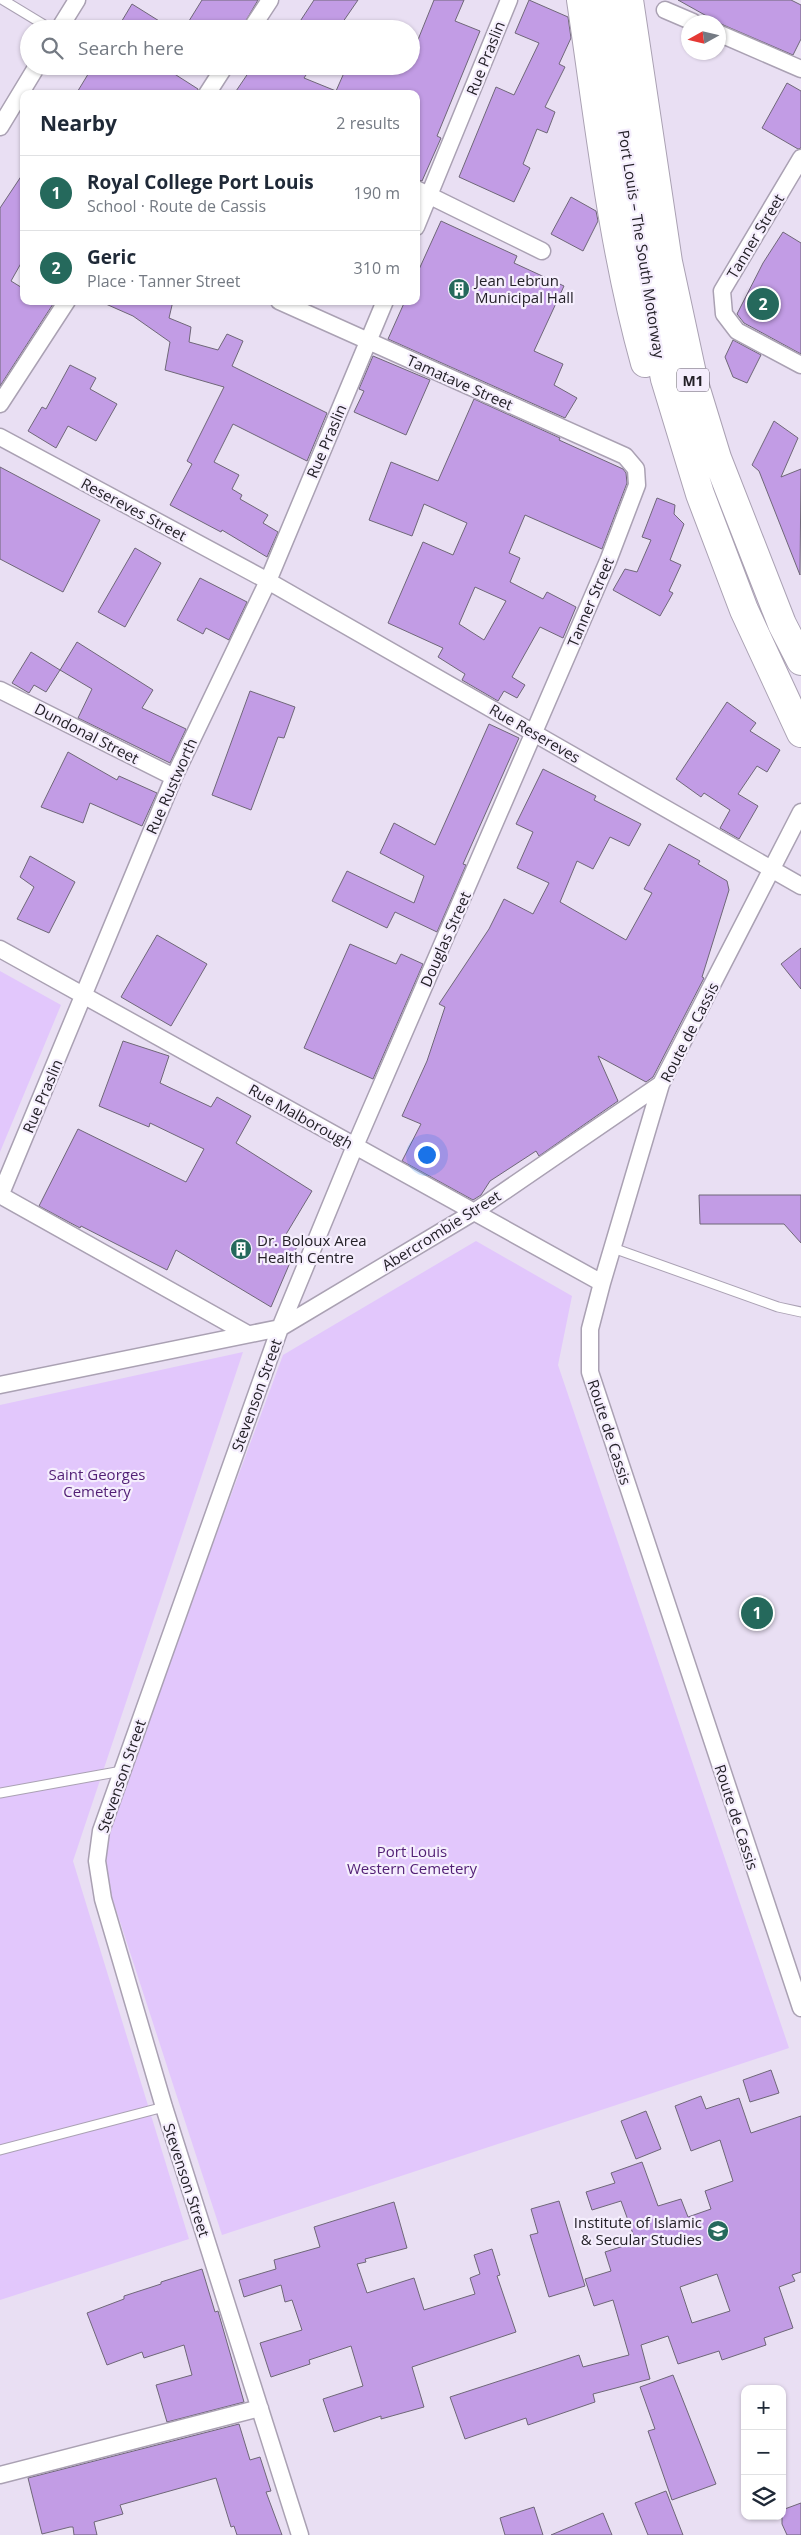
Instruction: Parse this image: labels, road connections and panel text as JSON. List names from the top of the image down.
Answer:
{
  "streets": {
    "highway": ["Port Louis – The South Motorway", "M1"],
    "street": [
      "Rue Praslin",
      "Tanner Street",
      "Tamatave Street",
      "Resereves Street",
      "Dundonal Street",
      "Rue Resereves",
      "Rue Rustworth",
      "Douglas Street",
      "Route de Cassis",
      "Rue Malborough",
      "Abercrombie Street",
      "Stevenson Street"
    ]
  },
  "crossings": [
    ["Rue Praslin", "Tamatave Street"],
    ["Rue Praslin", "Resereves Street"],
    ["Rue Praslin", "Rue Resereves"],
    ["Rue Praslin", "Rue Rustworth"],
    ["Rue Praslin", "Rue Malborough"],
    ["Tanner Street", "Tamatave Street"],
    ["Tanner Street", "Rue Resereves"],
    ["Tanner Street", "Douglas Street"],
    ["Resereves Street", "Rue Resereves"],
    ["Resereves Street", "Rue Rustworth"],
    ["Dundonal Street", "Rue Rustworth"],
    ["Rue Resereves", "Rue Rustworth"],
    ["Rue Resereves", "Douglas Street"],
    ["Rue Resereves", "Route de Cassis"],
    ["Rue Rustworth", "Rue Malborough"],
    ["Douglas Street", "Rue Malborough"],
    ["Douglas Street", "Stevenson Street"],
    ["Route de Cassis", "Rue Malborough"],
    ["Route de Cassis", "Abercrombie Street"],
    ["Rue Malborough", "Abercrombie Street"],
    ["Rue Malborough", "Stevenson Street"],
    ["Abercrombie Street", "Stevenson Street"]
  ],
  "parks": ["Saint Georges Cemetery", "Port Louis Western Cemetery"],
  "places": {
    "building": ["Jean Lebrun Municipal Hall", "Dr. Boloux Area Health Centre"],
    "school or university": ["Institute of Islamic & Secular Studies"]
  },
  "north": "left",
  "page": {
    "search": "Search here",
    "heading": ["Nearby", "2 results"],
    "list": [
      {
        "mark": "1",
        "name": "Royal College Port Louis",
        "note": "School · Route de Cassis",
        "value": "190 m"
      },
      {
        "mark": "2",
        "name": "Geric",
        "note": "Place · Tanner Street",
        "value": "310 m"
      }
    ],
    "pins": ["2", "1"],
    "map_buttons": ["+", "−"]
  }
}
